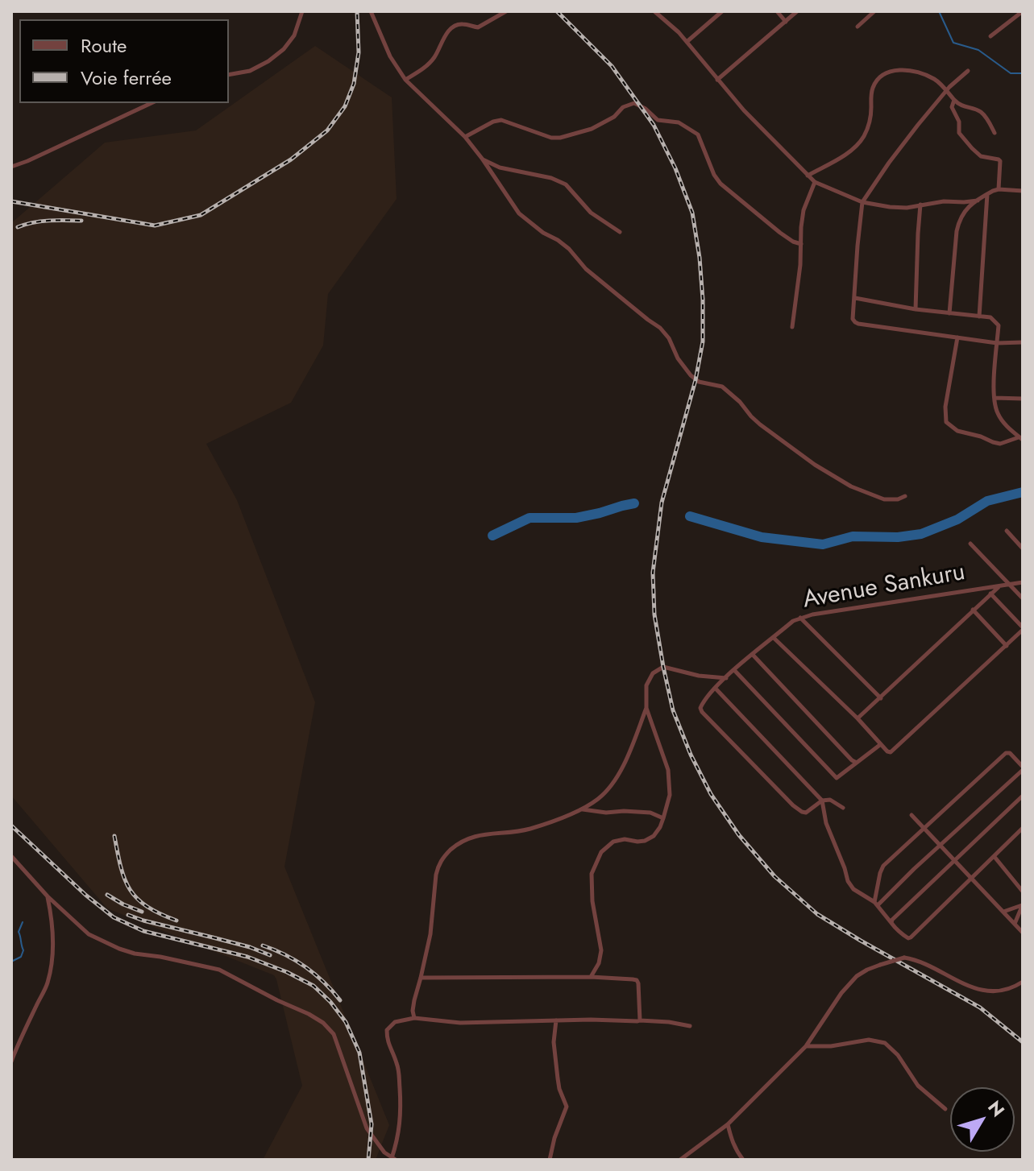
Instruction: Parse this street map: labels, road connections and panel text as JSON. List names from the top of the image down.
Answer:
{
  "streets": {
    "street": ["Avenue Sankuru"]
  },
  "legend": ["Route", "Voie ferrée"],
  "north": "top right"
}
